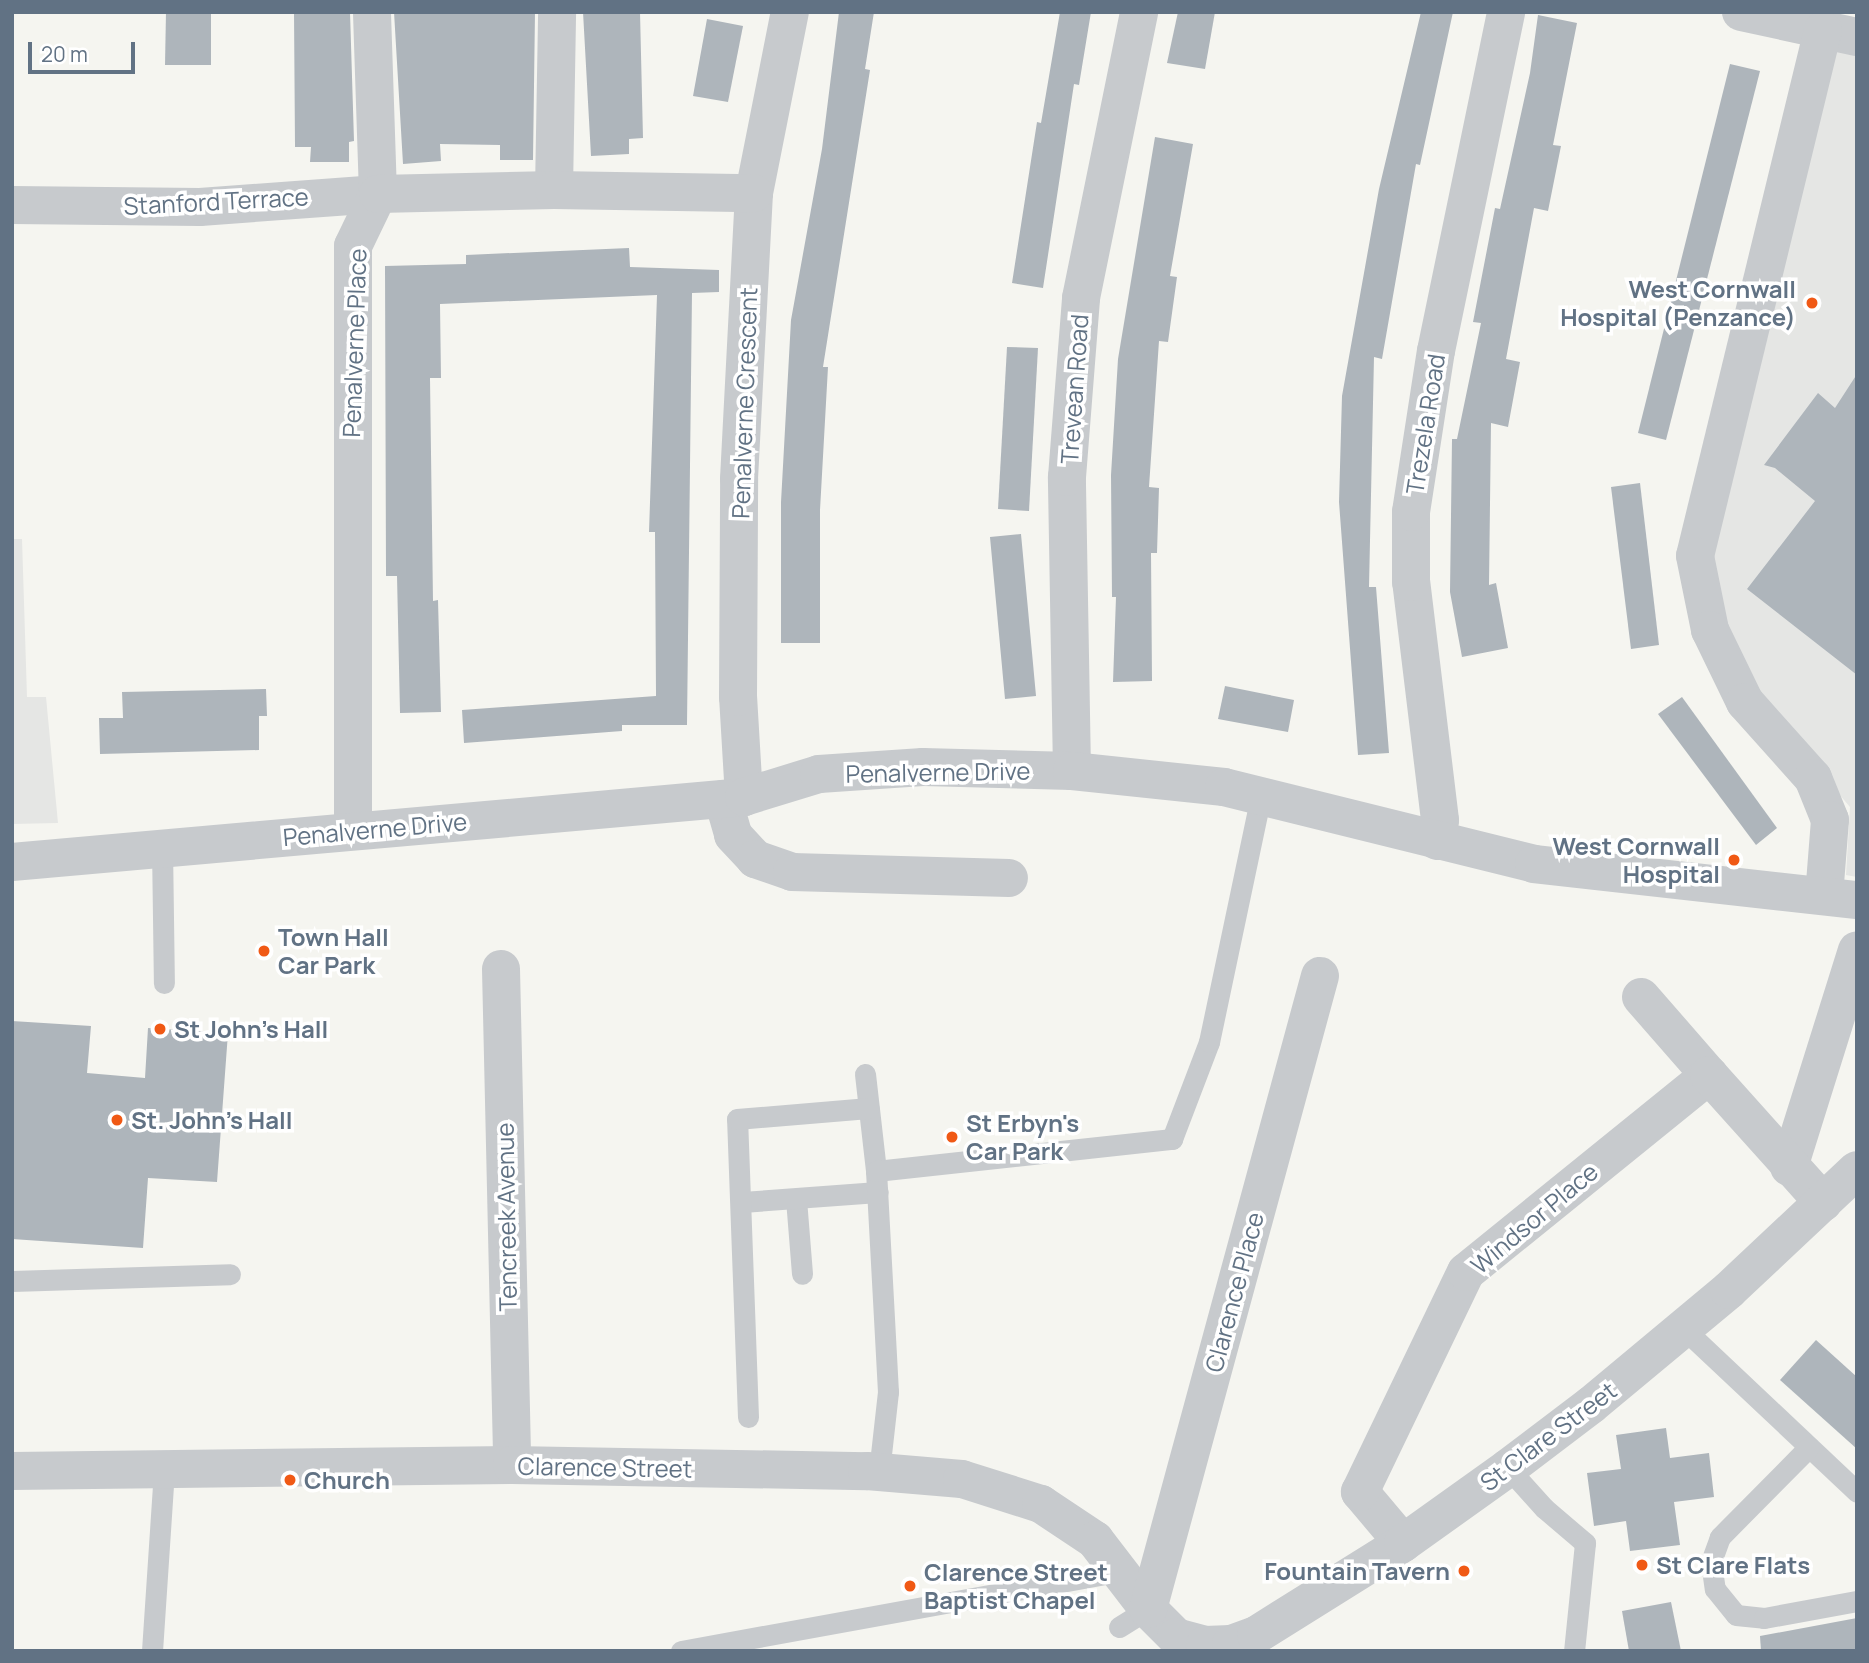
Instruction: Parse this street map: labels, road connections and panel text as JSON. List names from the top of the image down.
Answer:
{
  "streets": {
    "street": [
      "Stanford Terrace",
      "Penalverne Place",
      "Trevean Road",
      "Penalverne Crescent",
      "Trezela Road",
      "Penalverne Drive",
      "Tencreek Avenue",
      "Windsor Place",
      "Clarence Place",
      "St Clare Street",
      "Clarence Street"
    ]
  },
  "crossings": [
    ["Stanford Terrace", "Penalverne Place"],
    ["Penalverne Place", "Penalverne Drive"],
    ["Trevean Road", "Penalverne Drive"],
    ["Penalverne Crescent", "Penalverne Drive"],
    ["Trezela Road", "Penalverne Drive"],
    ["Tencreek Avenue", "Clarence Street"],
    ["Windsor Place", "St Clare Street"],
    ["Clarence Place", "Clarence Street"],
    ["St Clare Street", "Clarence Street"]
  ],
  "places": [
    "West Cornwall Hospital (Penzance)",
    "West Cornwall Hospital",
    "Town Hall Car Park",
    "St John's Hall",
    "St. John's Hall",
    "St Erbyn's Car Park",
    "Church",
    "St Clare Flats",
    "Fountain Tavern",
    "Clarence Street Baptist Chapel"
  ],
  "scale_bar": "20 m"
}
